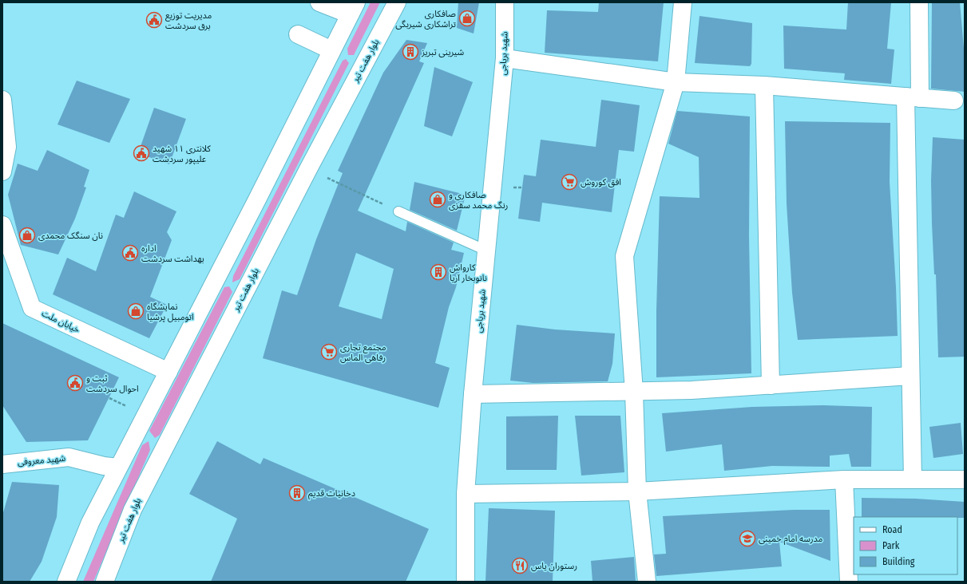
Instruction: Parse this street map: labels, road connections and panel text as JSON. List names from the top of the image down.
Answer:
{
  "streets": {
    "street": [
      "شهید بریاجی",
      "بلوار هفت تیر",
      "خیابان ملت",
      "شهید معروفی"
    ]
  },
  "places": {
    "shop": [
      "صافکاری تراشکاری شیربگی",
      "صافکاری و رنگ محمد سقزی",
      "نان سنگک محمدی",
      "نمایشگاه اتومبیل پرشیا"
    ],
    "public building": [
      "مدیریت توزیع برق سردشت",
      "کلانتری ۱۱ شهید علیپور سردشت",
      "اداره بهداشت سردشت",
      "ثبت و احوال سردشت"
    ],
    "building": ["شیرینی تبریز", "کارواش نانوبخار آریا", "دخانیات قدیم"],
    "supermarket": ["افق کوروش", "مجتمع تجاری رفاهی الماس"],
    "school or university": ["مدرسه امام خمینی"],
    "restaurant": ["رستوران یاس"]
  },
  "legend": ["Road", "Park", "Building"]
}
